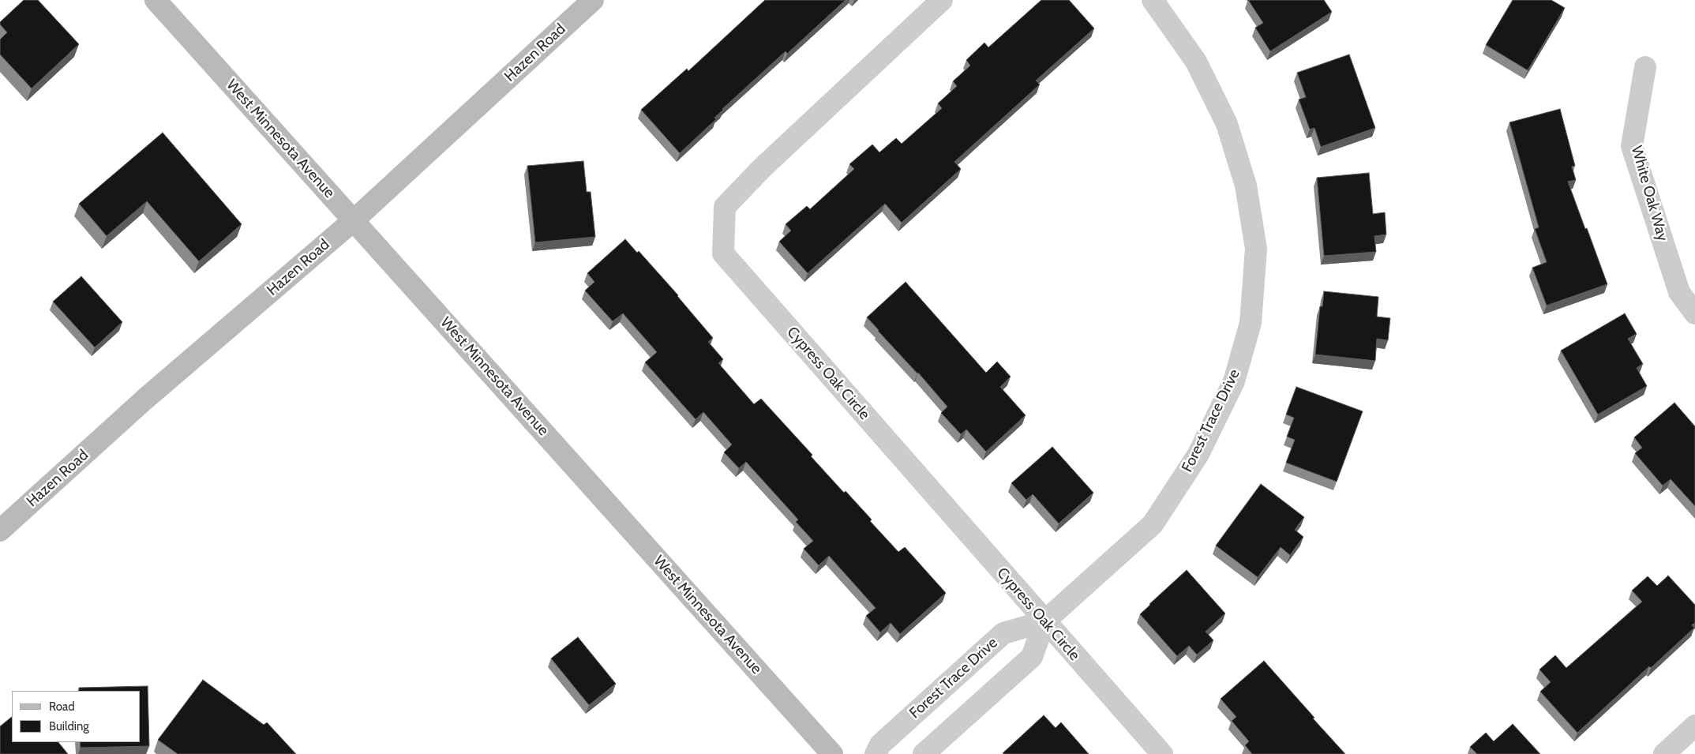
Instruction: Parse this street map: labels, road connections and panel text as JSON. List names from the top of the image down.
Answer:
{
  "streets": {
    "street": [
      "Hazen Road",
      "West Minnesota Avenue",
      "White Oak Way",
      "Cypress Oak Circle",
      "Forest Trace Drive"
    ]
  },
  "crossings": [
    ["Hazen Road", "West Minnesota Avenue"],
    ["Cypress Oak Circle", "Forest Trace Drive"]
  ],
  "legend": ["Road", "Building"]
}
